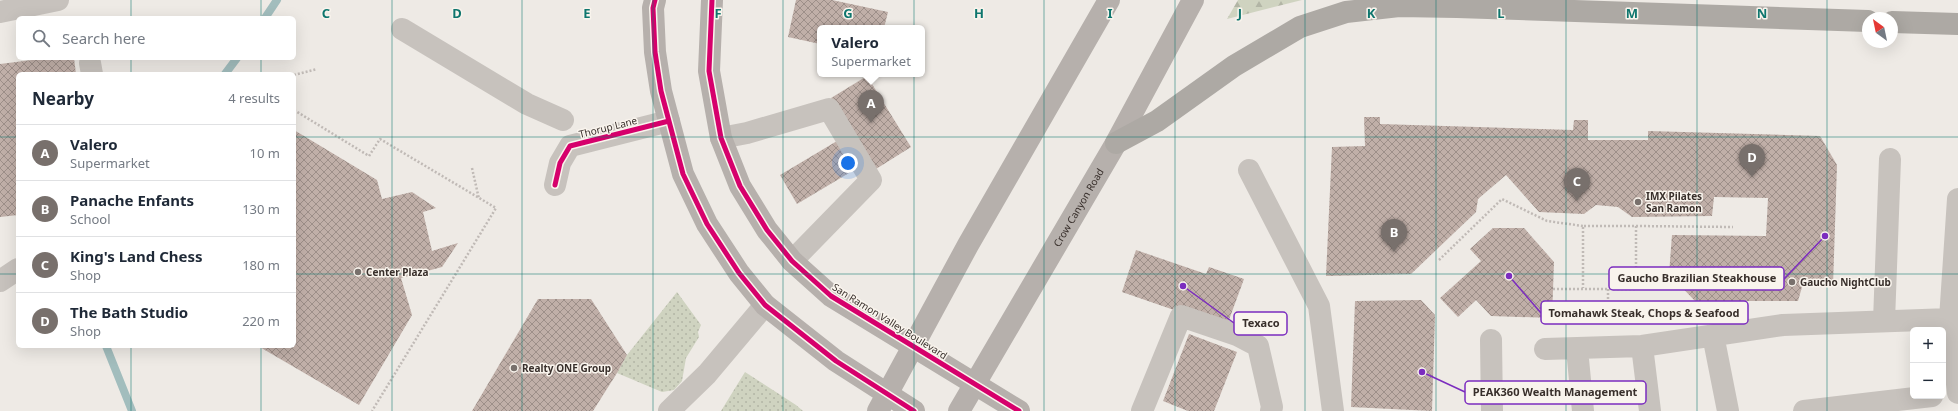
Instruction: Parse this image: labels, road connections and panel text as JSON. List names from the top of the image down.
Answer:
{
  "streets": {
    "main road": ["Crow Canyon Road", "San Ramon Valley Boulevard"],
    "street": ["Thorup Lane"]
  },
  "crossings": [
    ["Crow Canyon Road", "San Ramon Valley Boulevard"]
  ],
  "places": [
    "IMX Pilates San Ramon",
    "Gaucho Brazilian Steakhouse",
    "Center Plaza",
    "Tomahawk Steak, Chops & Seafood",
    "Gaucho NightClub",
    "Texaco",
    "Realty ONE Group",
    "PEAK360 Wealth Management"
  ],
  "north": "top left",
  "page": {
    "search": "Search here",
    "popup": ["Valero", "Supermarket"],
    "heading": ["Nearby", "4 results"],
    "pins": [
      "A",
      "D",
      "C",
      "B"
    ],
    "list": [
      {
        "mark": "A",
        "name": "Valero",
        "note": "Supermarket",
        "value": "10 m"
      },
      {
        "mark": "B",
        "name": "Panache Enfants",
        "note": "School",
        "value": "130 m"
      },
      {
        "mark": "C",
        "name": "King's Land Chess",
        "note": "Shop",
        "value": "180 m"
      },
      {
        "mark": "D",
        "name": "The Bath Studio",
        "note": "Shop",
        "value": "220 m"
      }
    ],
    "map_buttons": ["+", "−"]
  },
  "grid": {
    "columns": [
      "C",
      "D",
      "E",
      "F",
      "G",
      "H",
      "I",
      "J",
      "K",
      "L",
      "M",
      "N"
    ]
  }
}
